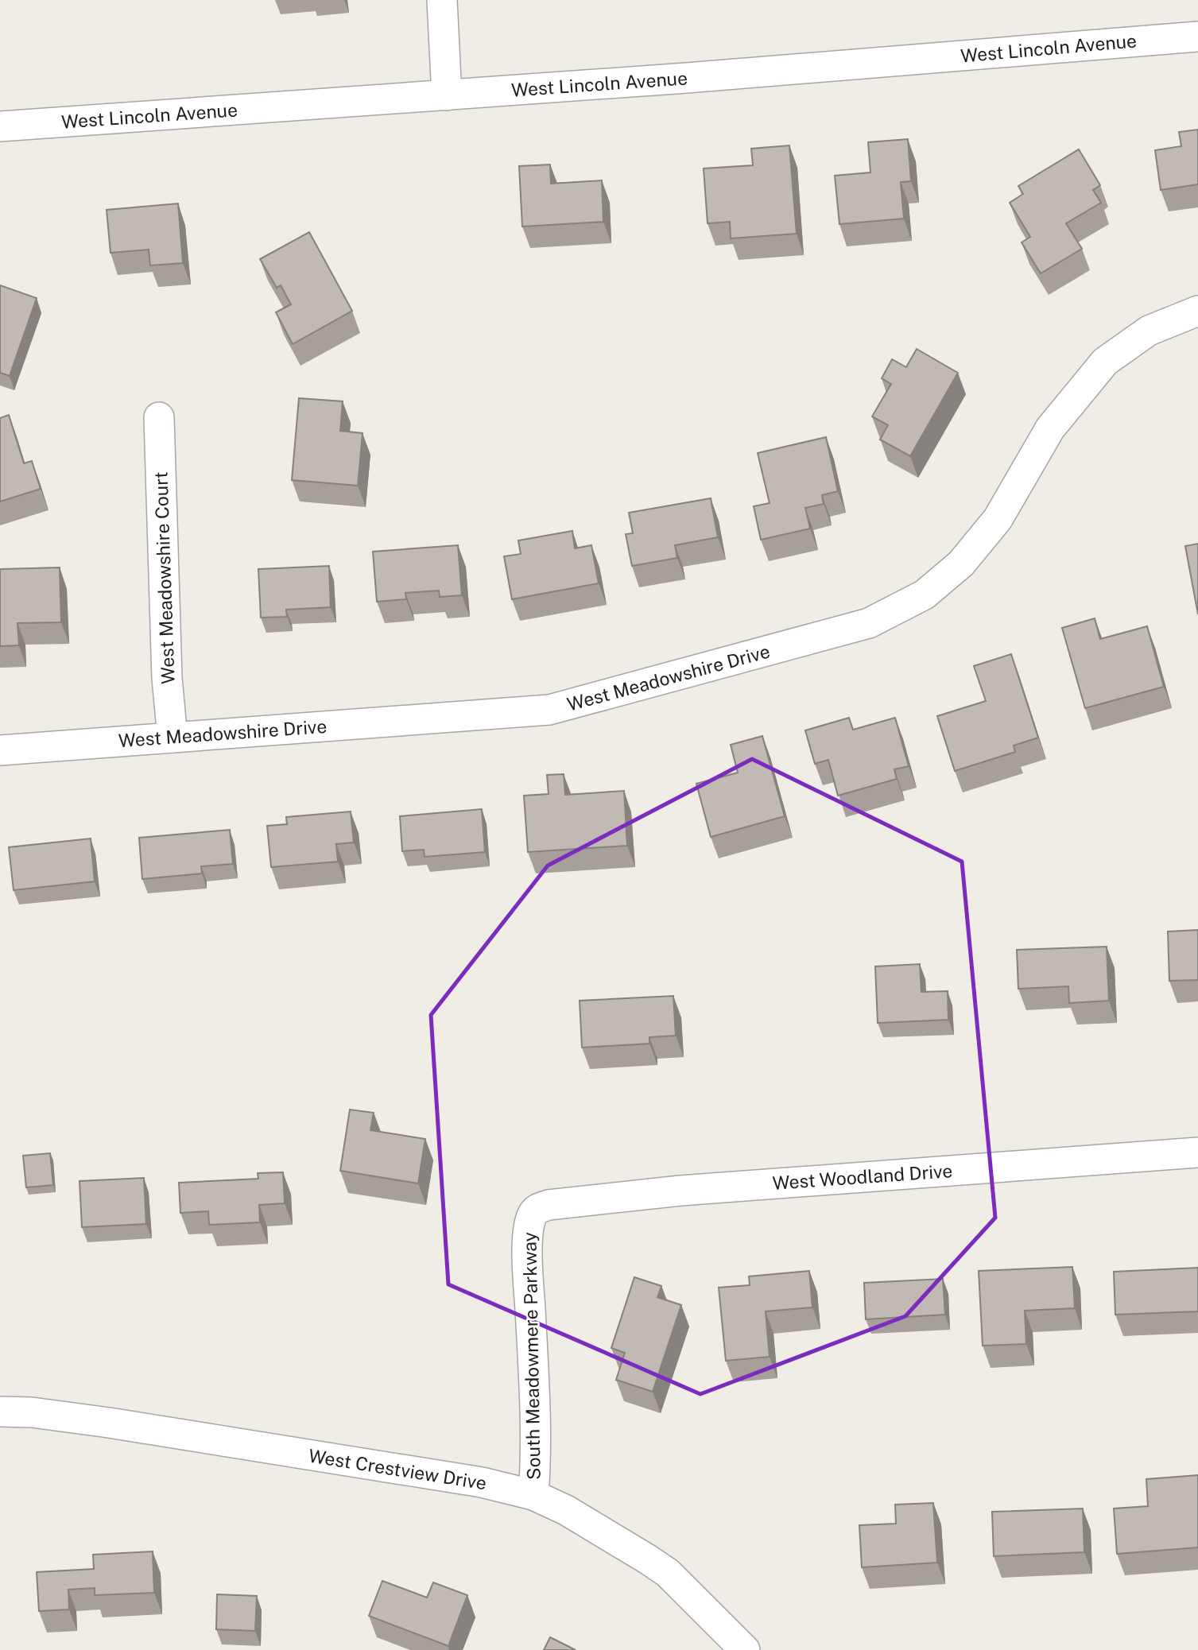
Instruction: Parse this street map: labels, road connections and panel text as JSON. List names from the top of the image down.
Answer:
{
  "streets": {
    "street": [
      "West Lincoln Avenue",
      "West Meadowshire Court",
      "West Meadowshire Drive",
      "West Woodland Drive",
      "South Meadowmere Parkway",
      "West Crestview Drive"
    ]
  },
  "crossings": [
    ["West Meadowshire Court", "West Meadowshire Drive"],
    ["West Woodland Drive", "South Meadowmere Parkway"],
    ["South Meadowmere Parkway", "West Crestview Drive"]
  ]
}
